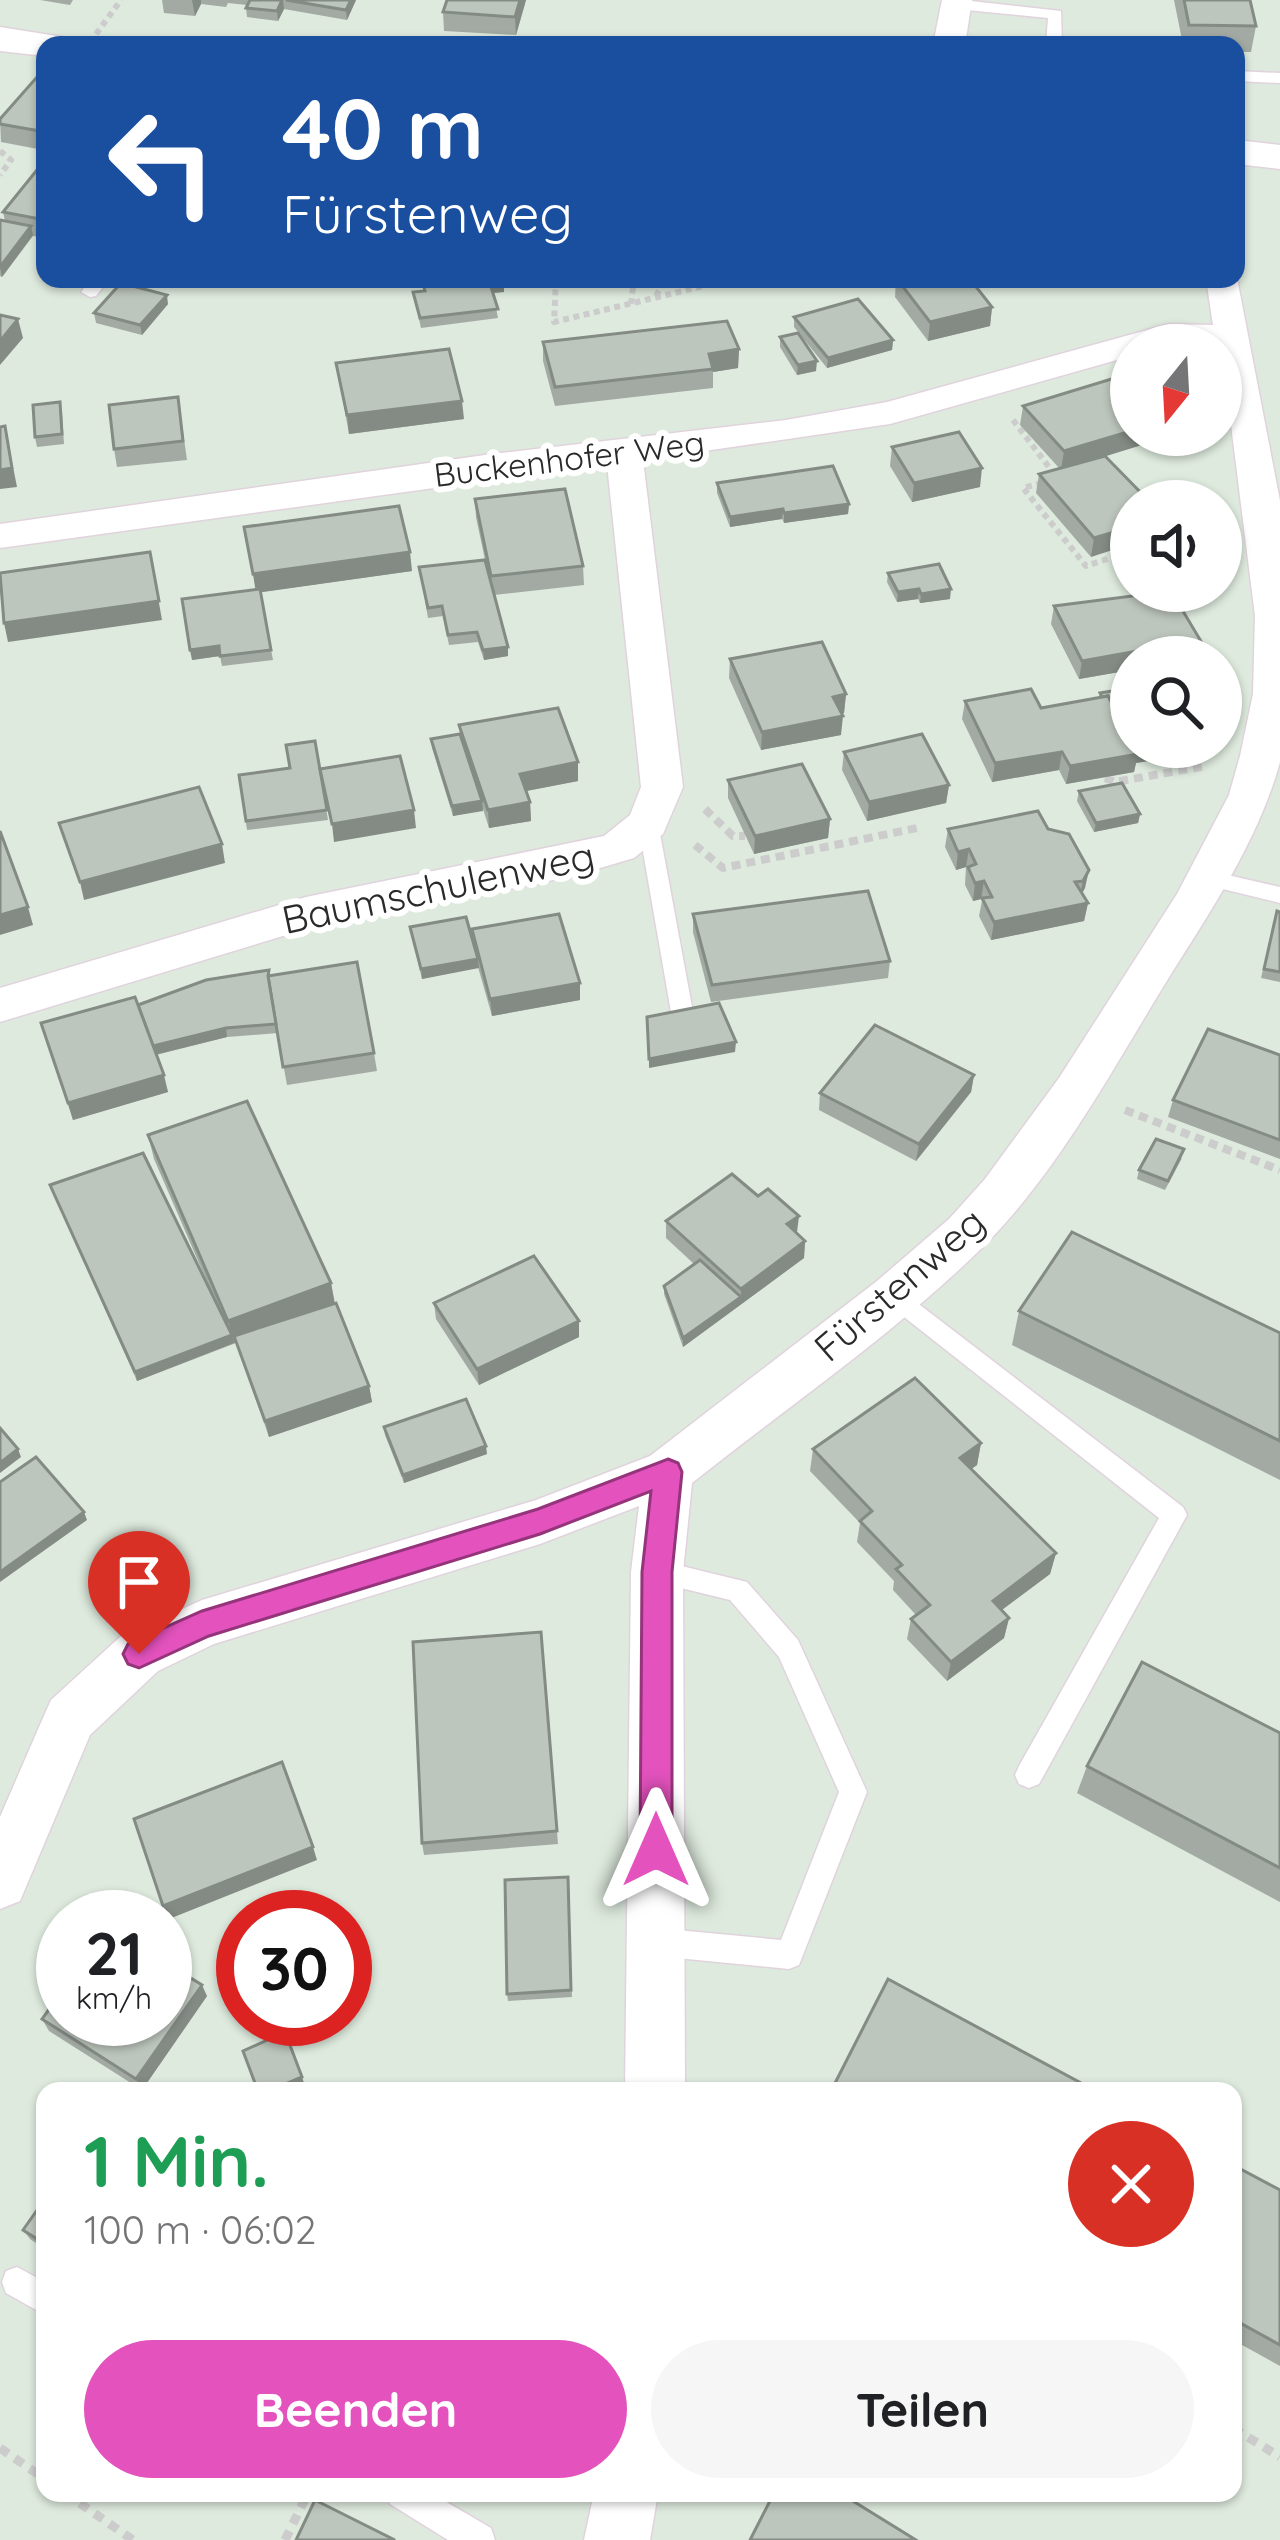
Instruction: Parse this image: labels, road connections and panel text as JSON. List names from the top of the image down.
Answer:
{
  "streets": {
    "street": ["Buckenhofer Weg", "Baumschulenweg", "Fürstenweg"]
  },
  "north": "bottom",
  "page": {
    "turn": ["40 m", "Fürstenweg"],
    "speed": "21 km/h",
    "limit": "30",
    "heading": ["1 Min.", "100 m · 06:02"],
    "buttons": ["Beenden", "Teilen"]
  }
}
